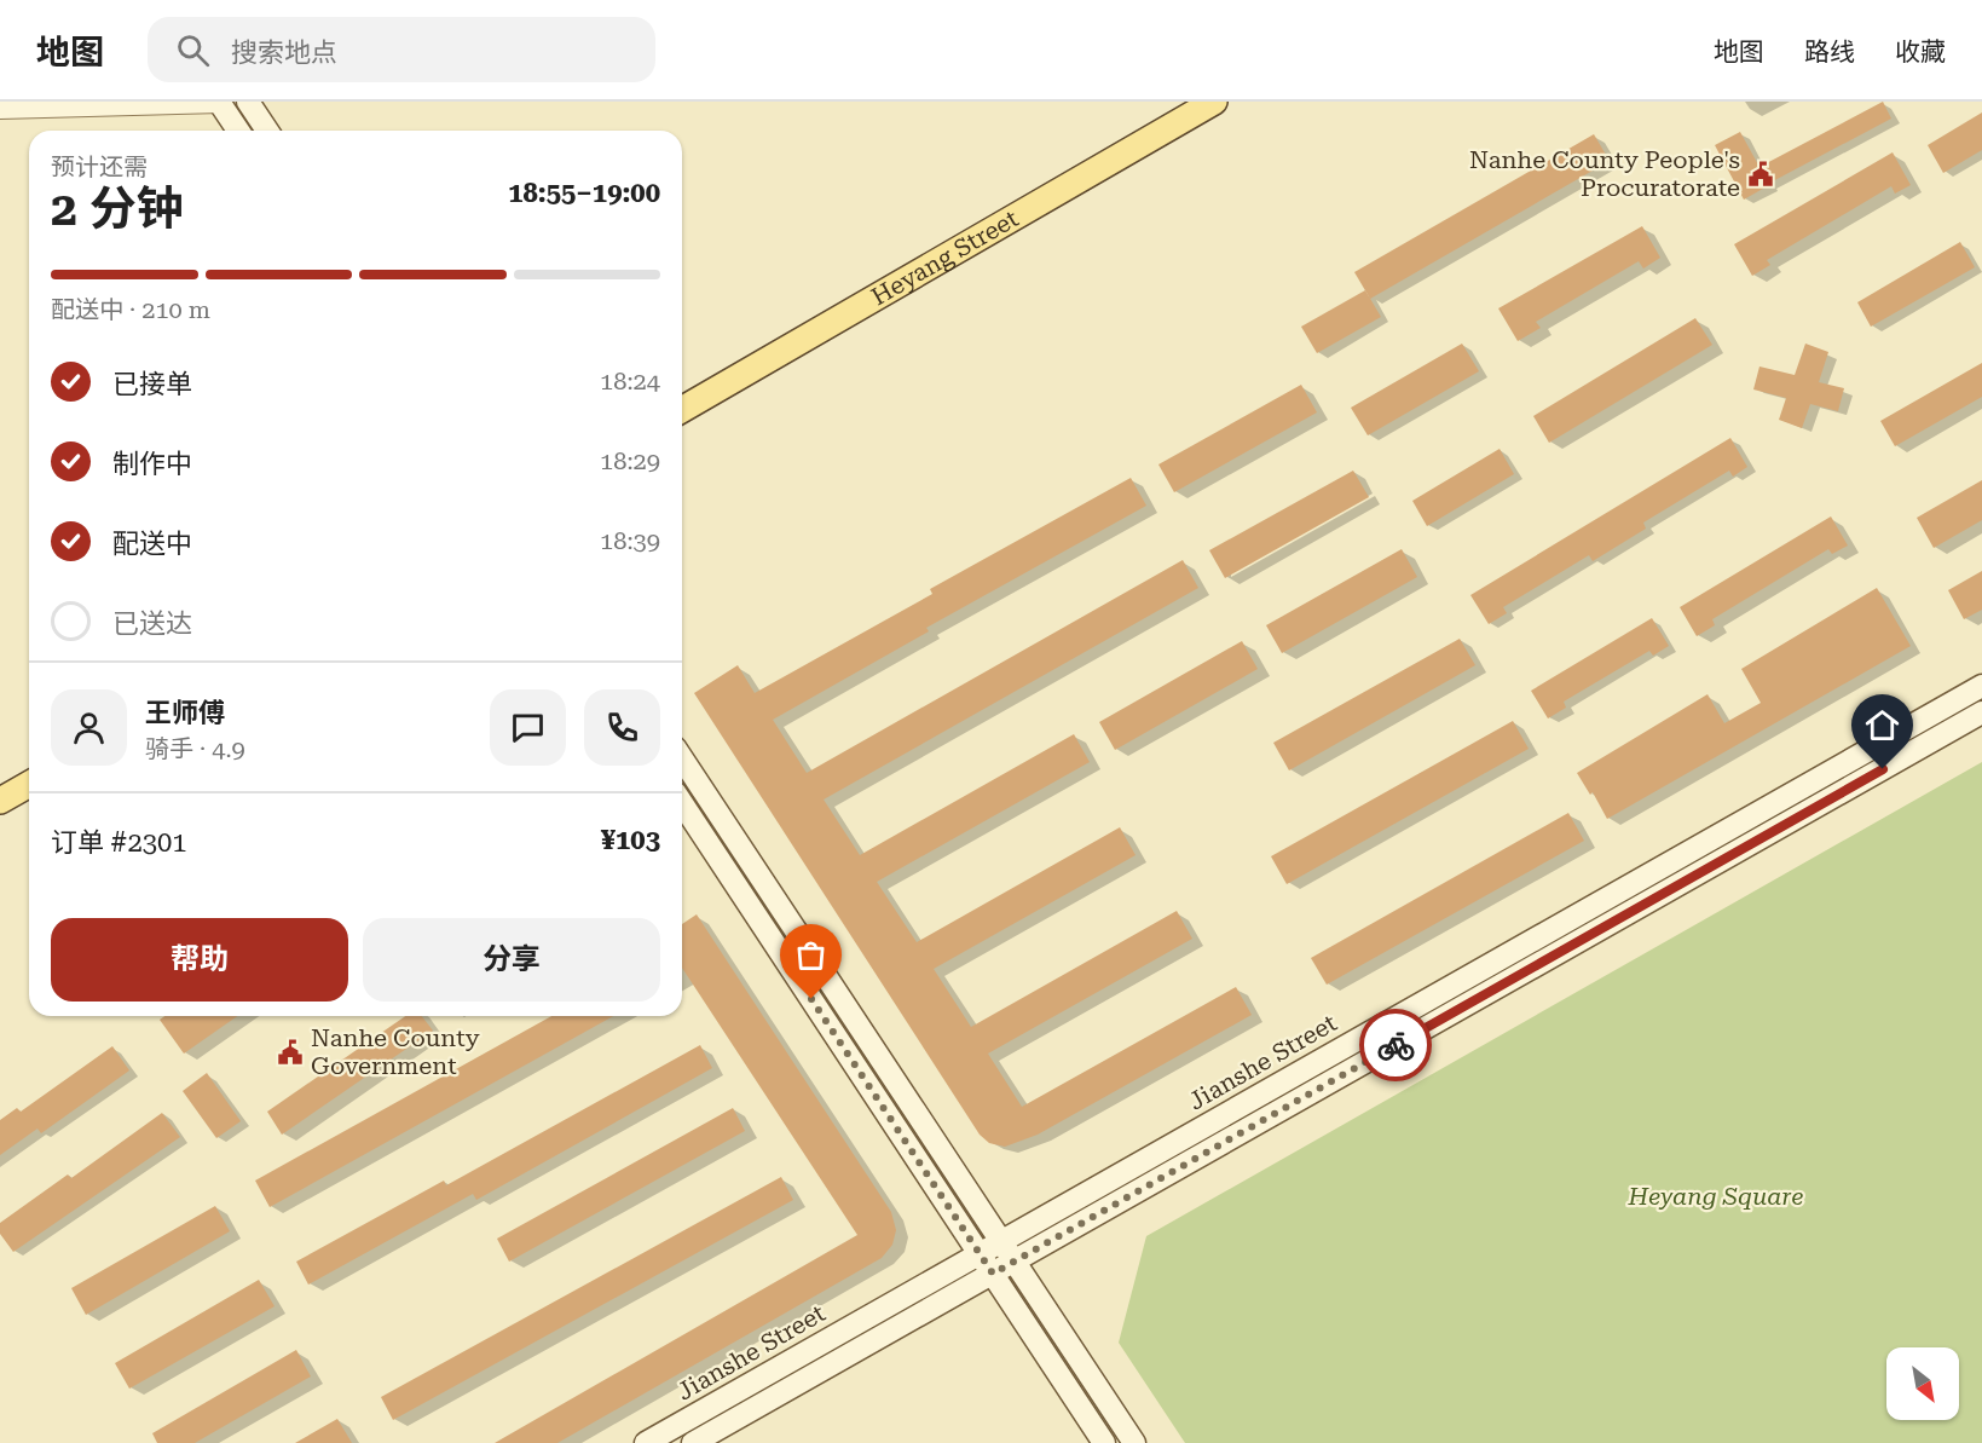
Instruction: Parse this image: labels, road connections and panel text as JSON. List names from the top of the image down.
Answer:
{
  "streets": {
    "main road": ["Heyang Street"],
    "street": ["Jianshe Street"]
  },
  "parks": ["Heyang Square"],
  "places": {
    "public building": ["Nanhe County People's Procuratorate", "Nanhe County Government"]
  },
  "north": "bottom right",
  "page": {
    "header": "地图",
    "search": "搜索地点",
    "nav": ["地图", "路线", "收藏"],
    "heading": ["2 分钟", "预计还需", "18:55–19:00"],
    "panel": [
      "王师傅",
      "骑手 · 4.9",
      "订单 #2301",
      "¥103"
    ],
    "bar": "配送中 · 210 m",
    "list": [
      ["已接单", "18:24"],
      ["制作中", "18:29"],
      ["配送中", "18:39"],
      "已送达"
    ],
    "buttons": ["帮助", "分享"]
  }
}
